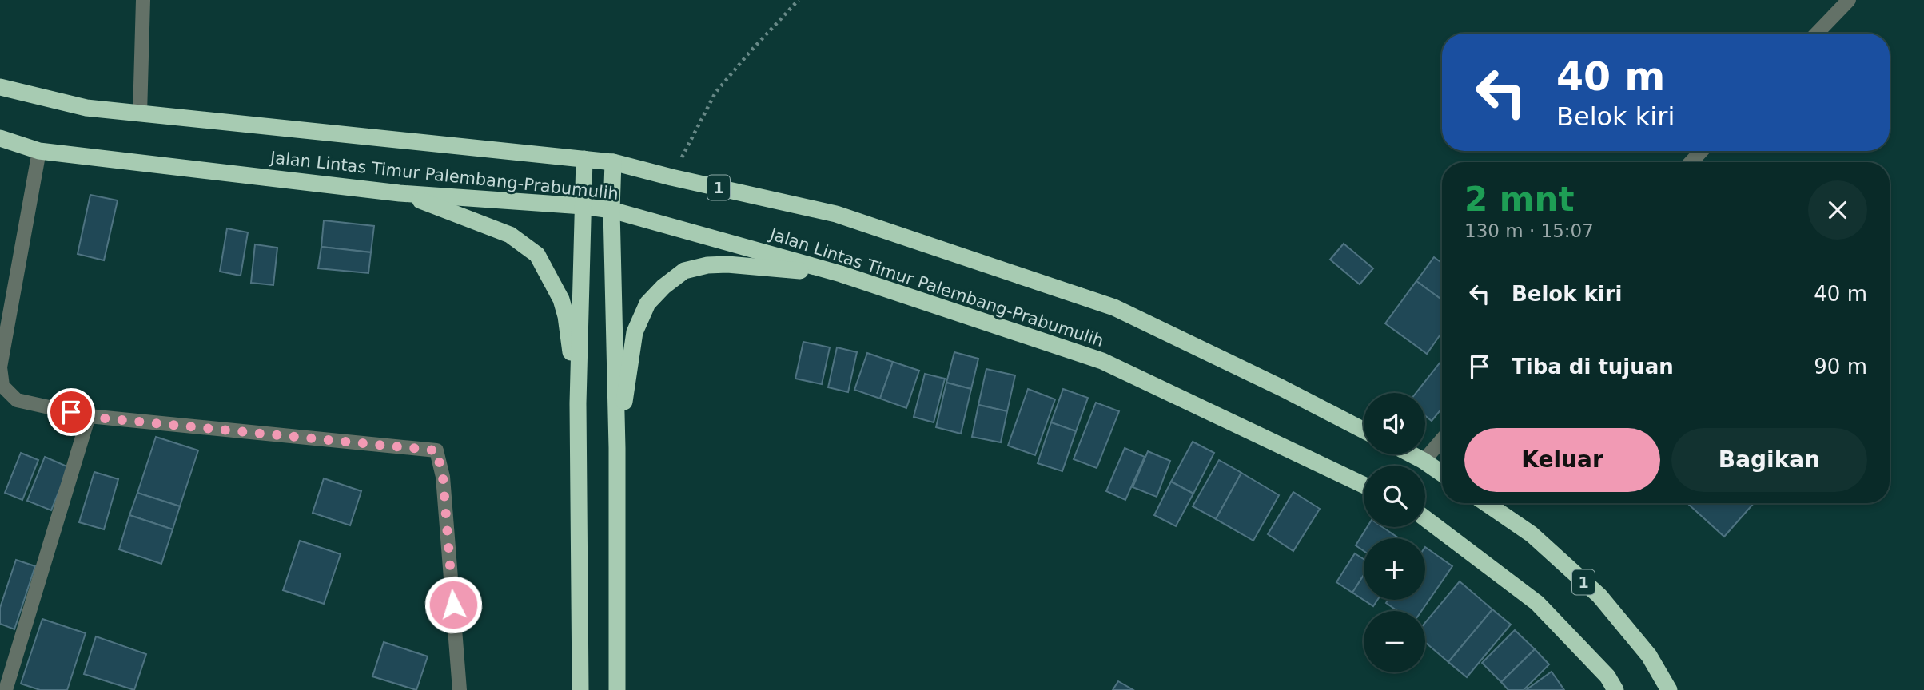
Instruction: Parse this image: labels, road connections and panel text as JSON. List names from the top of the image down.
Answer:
{
  "streets": {
    "highway": ["Jalan Lintas Timur Palembang-Prabumulih", "1"]
  },
  "page": {
    "turn": ["40 m", "Belok kiri"],
    "heading": ["2 mnt", "130 m · 15:07"],
    "list": [
      {
        "name": "Belok kiri",
        "value": "40 m"
      },
      {
        "name": "Tiba di tujuan",
        "value": "90 m"
      }
    ],
    "map_buttons": ["+", "−"],
    "buttons": ["Keluar", "Bagikan"]
  }
}
